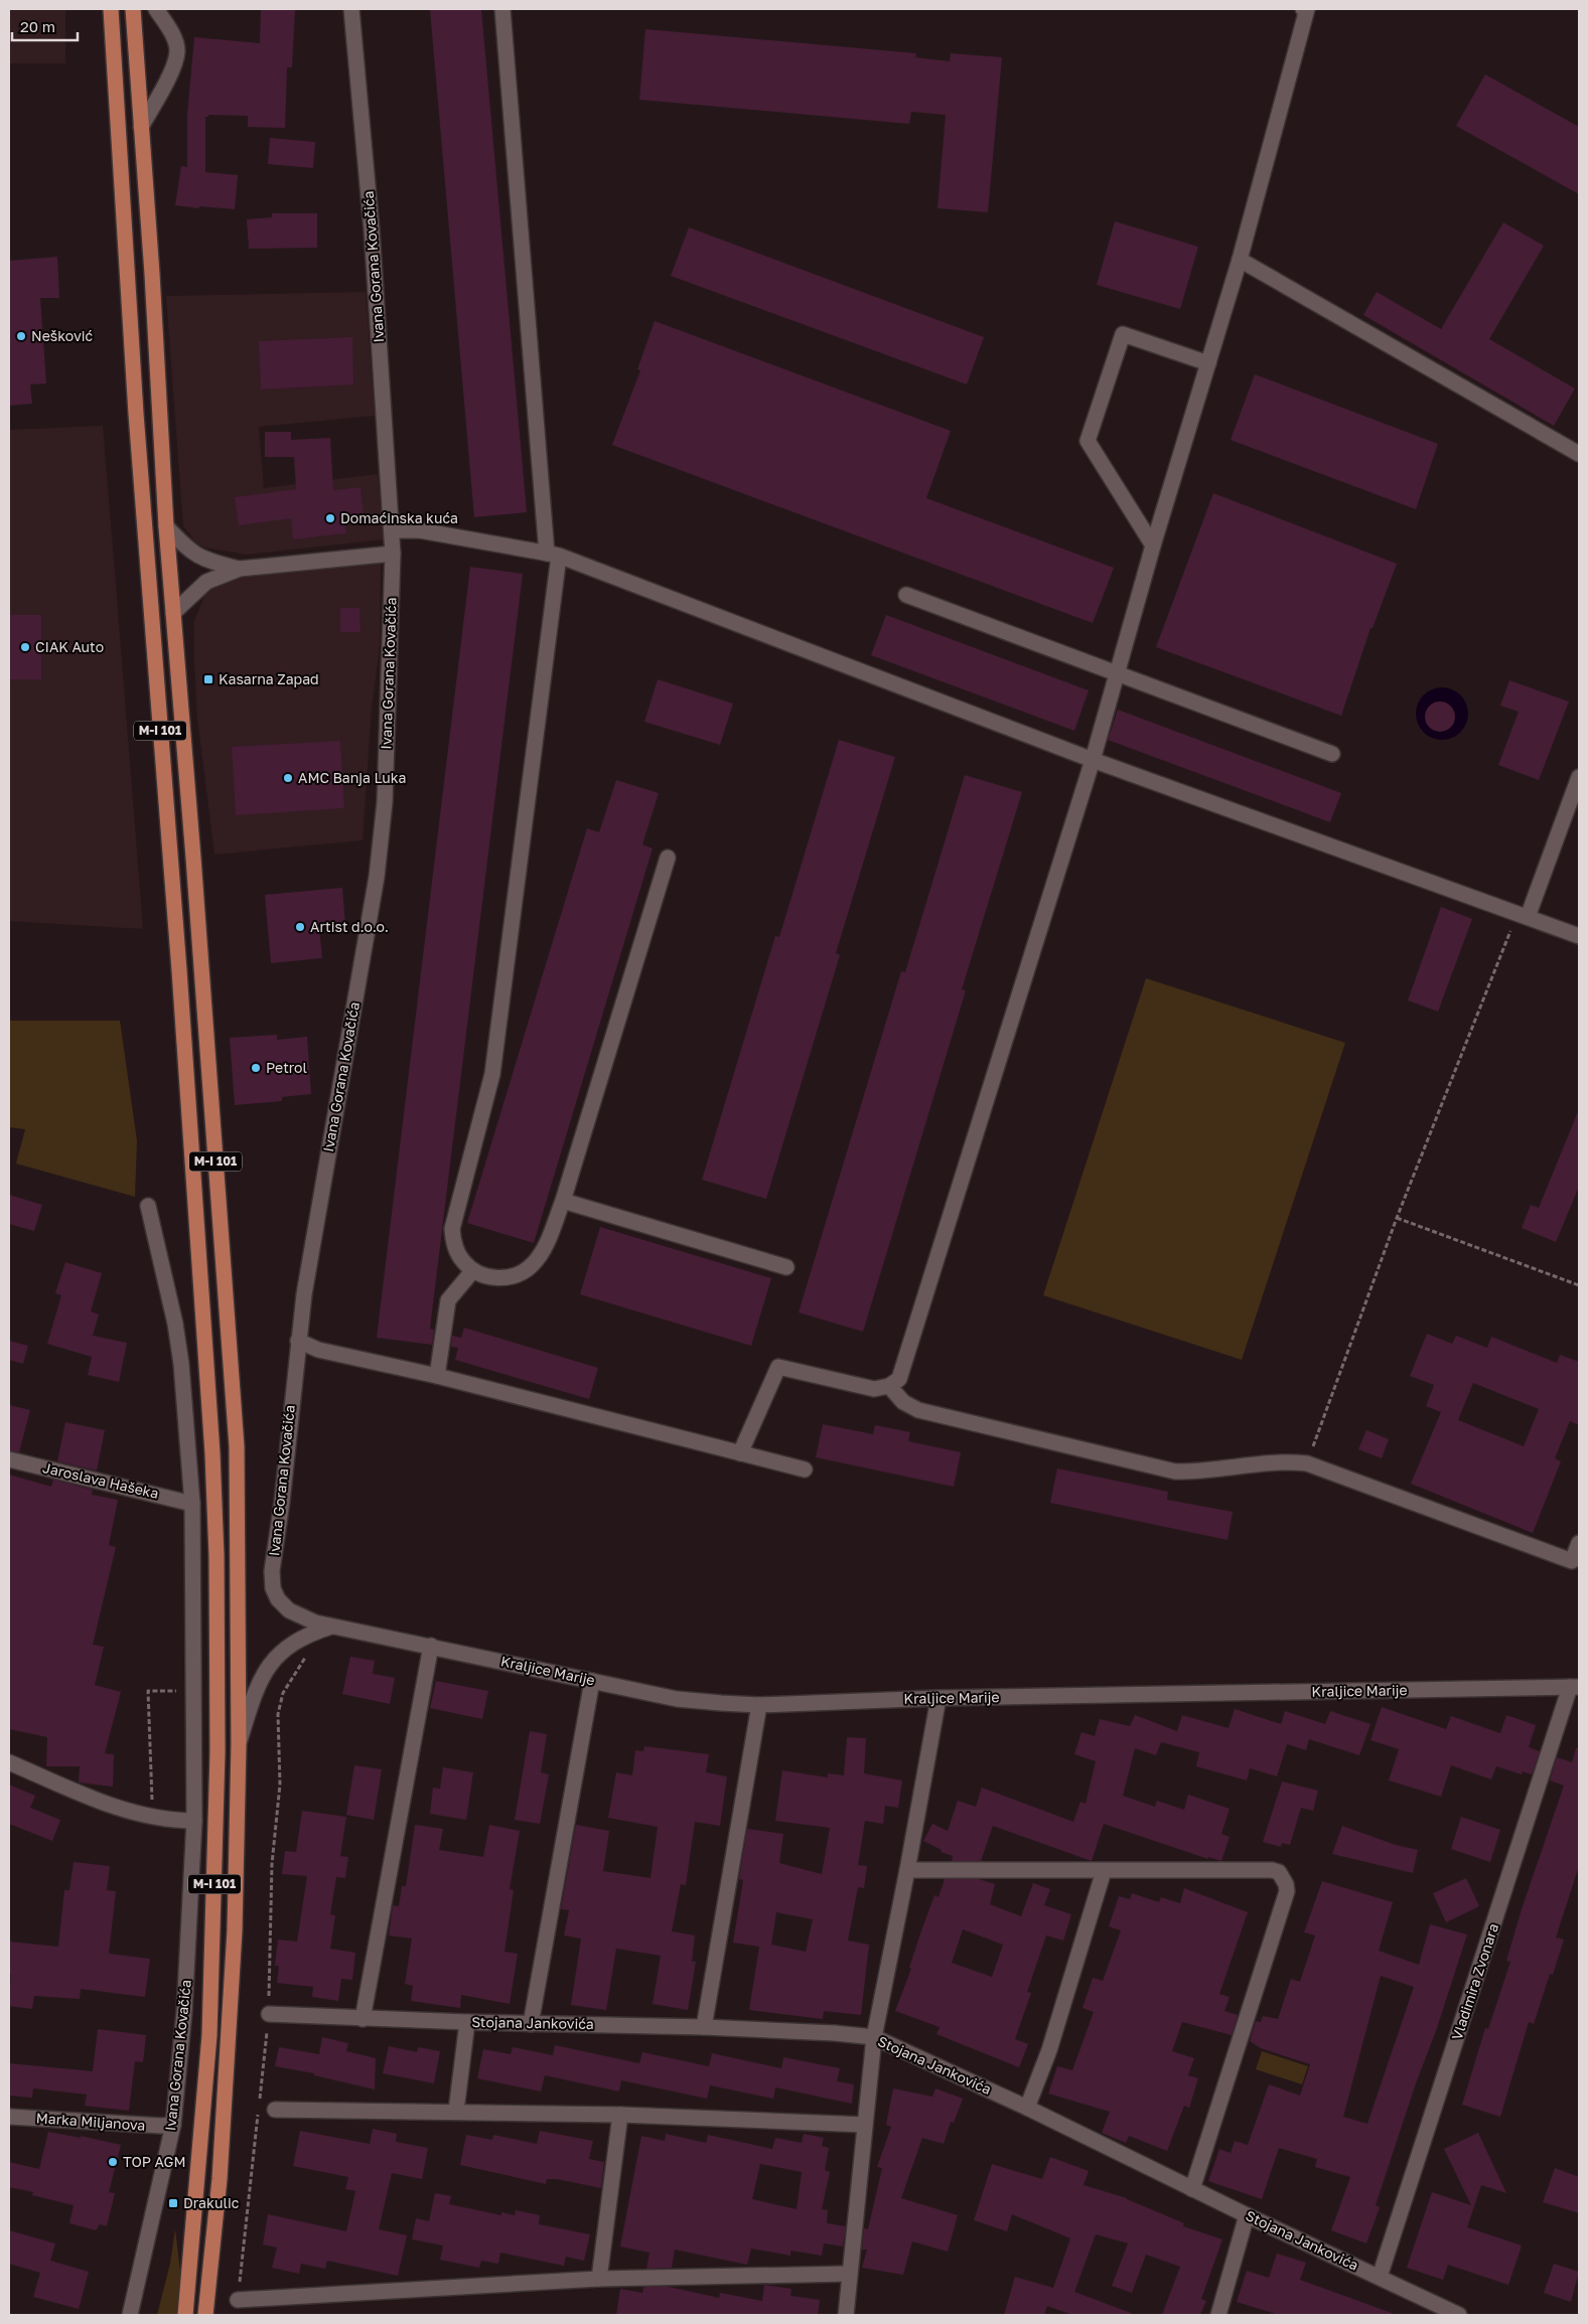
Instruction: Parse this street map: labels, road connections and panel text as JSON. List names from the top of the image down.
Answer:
{
  "streets": {
    "main road": ["M-I 101"],
    "street": [
      "Ivana Gorana Kovačića",
      "Jaroslava Hašeka",
      "Kraljice Marije",
      "Vladimira Zvonara",
      "Stojana Jankovića",
      "Marka Miljanova"
    ]
  },
  "crossings": [
    ["Ivana Gorana Kovačića", "Jaroslava Hašeka"],
    ["Ivana Gorana Kovačića", "Kraljice Marije"],
    ["Ivana Gorana Kovačića", "Marka Miljanova"],
    ["Kraljice Marije", "Vladimira Zvonara"],
    ["Vladimira Zvonara", "Stojana Jankovića"]
  ],
  "places": {
    "other": [
      "Nešković",
      "Domaćinska kuća",
      "CIAK Auto",
      "AMC Banja Luka",
      "Artist d.o.o.",
      "Petrol",
      "TOP AGM"
    ],
    "transit": ["Kasarna Zapad", "Drakulic"]
  },
  "scale_bar": "20 m"
}
